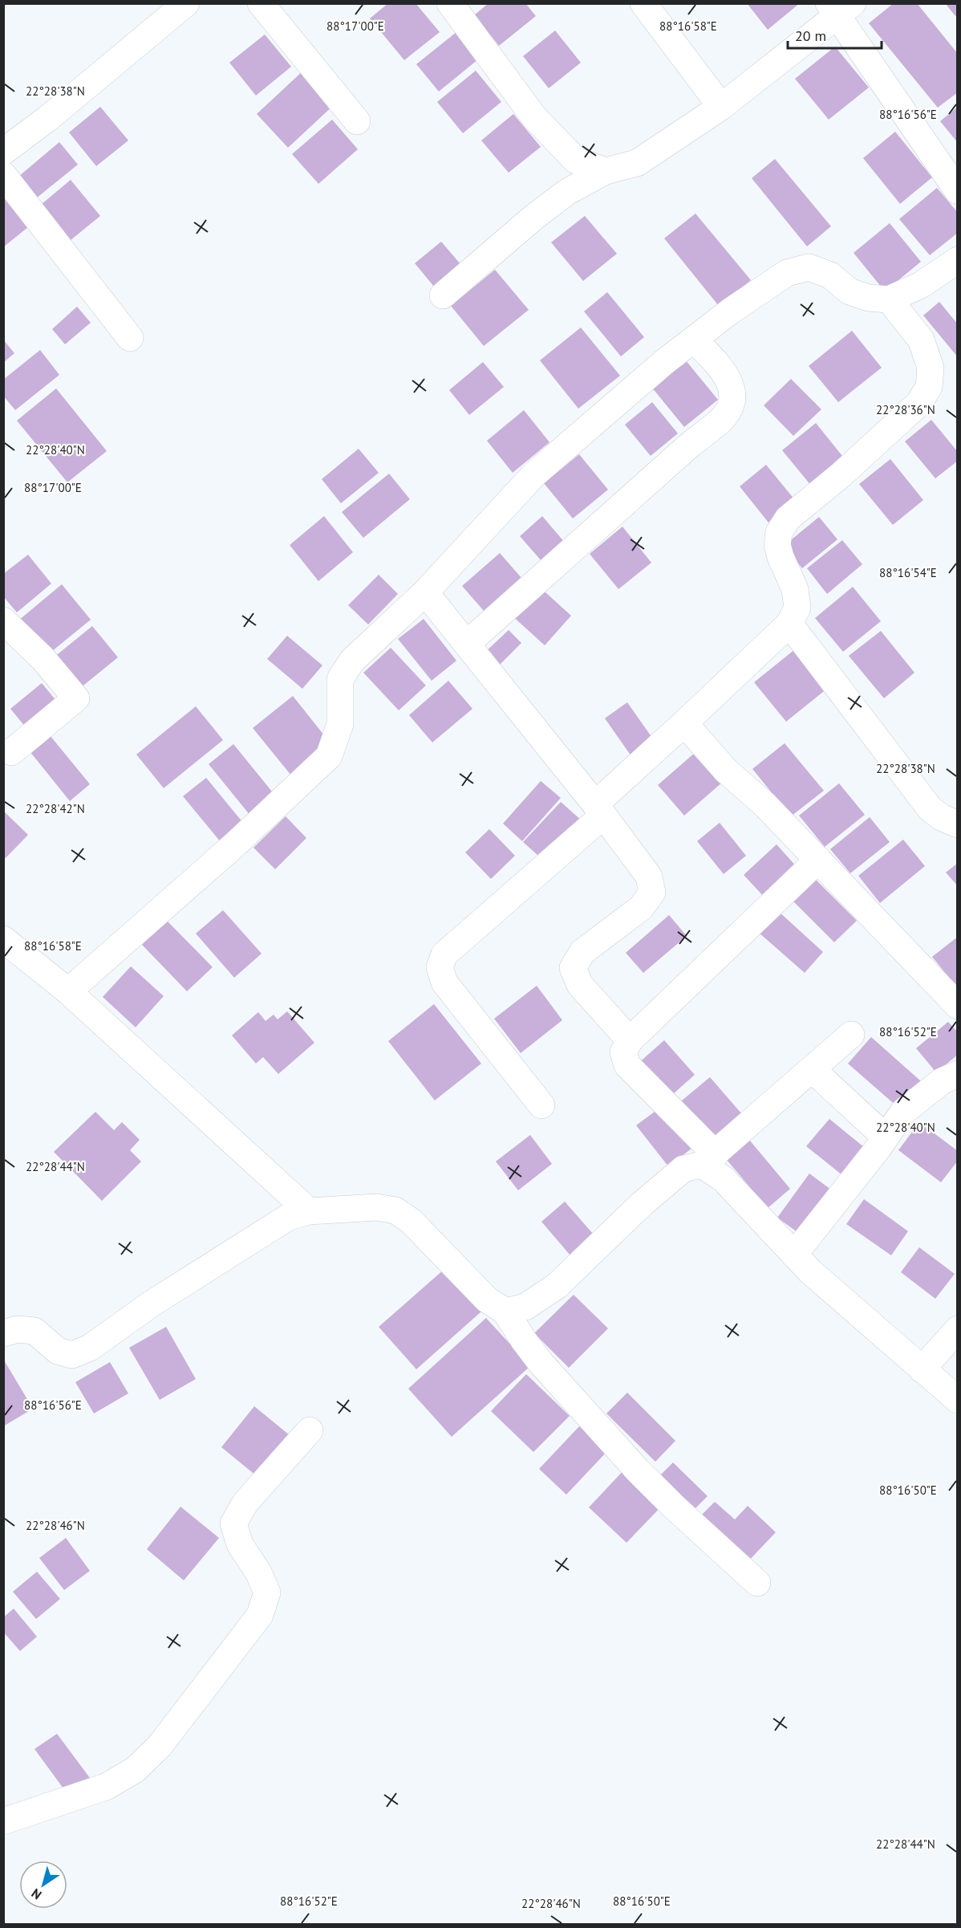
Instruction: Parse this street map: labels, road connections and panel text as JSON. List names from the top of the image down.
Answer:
{
  "scale_bar": "20 m",
  "north": "bottom left",
  "coordinates": [
    "88°17'00\"E",
    "88°16'58\"E",
    "22°28'38\"N",
    "88°16'56\"E",
    "22°28'36\"N",
    "22°28'40\"N",
    "88°16'54\"E",
    "22°28'42\"N",
    "88°16'52\"E",
    "22°28'44\"N",
    "88°16'50\"E",
    "22°28'46\"N"
  ]
}
